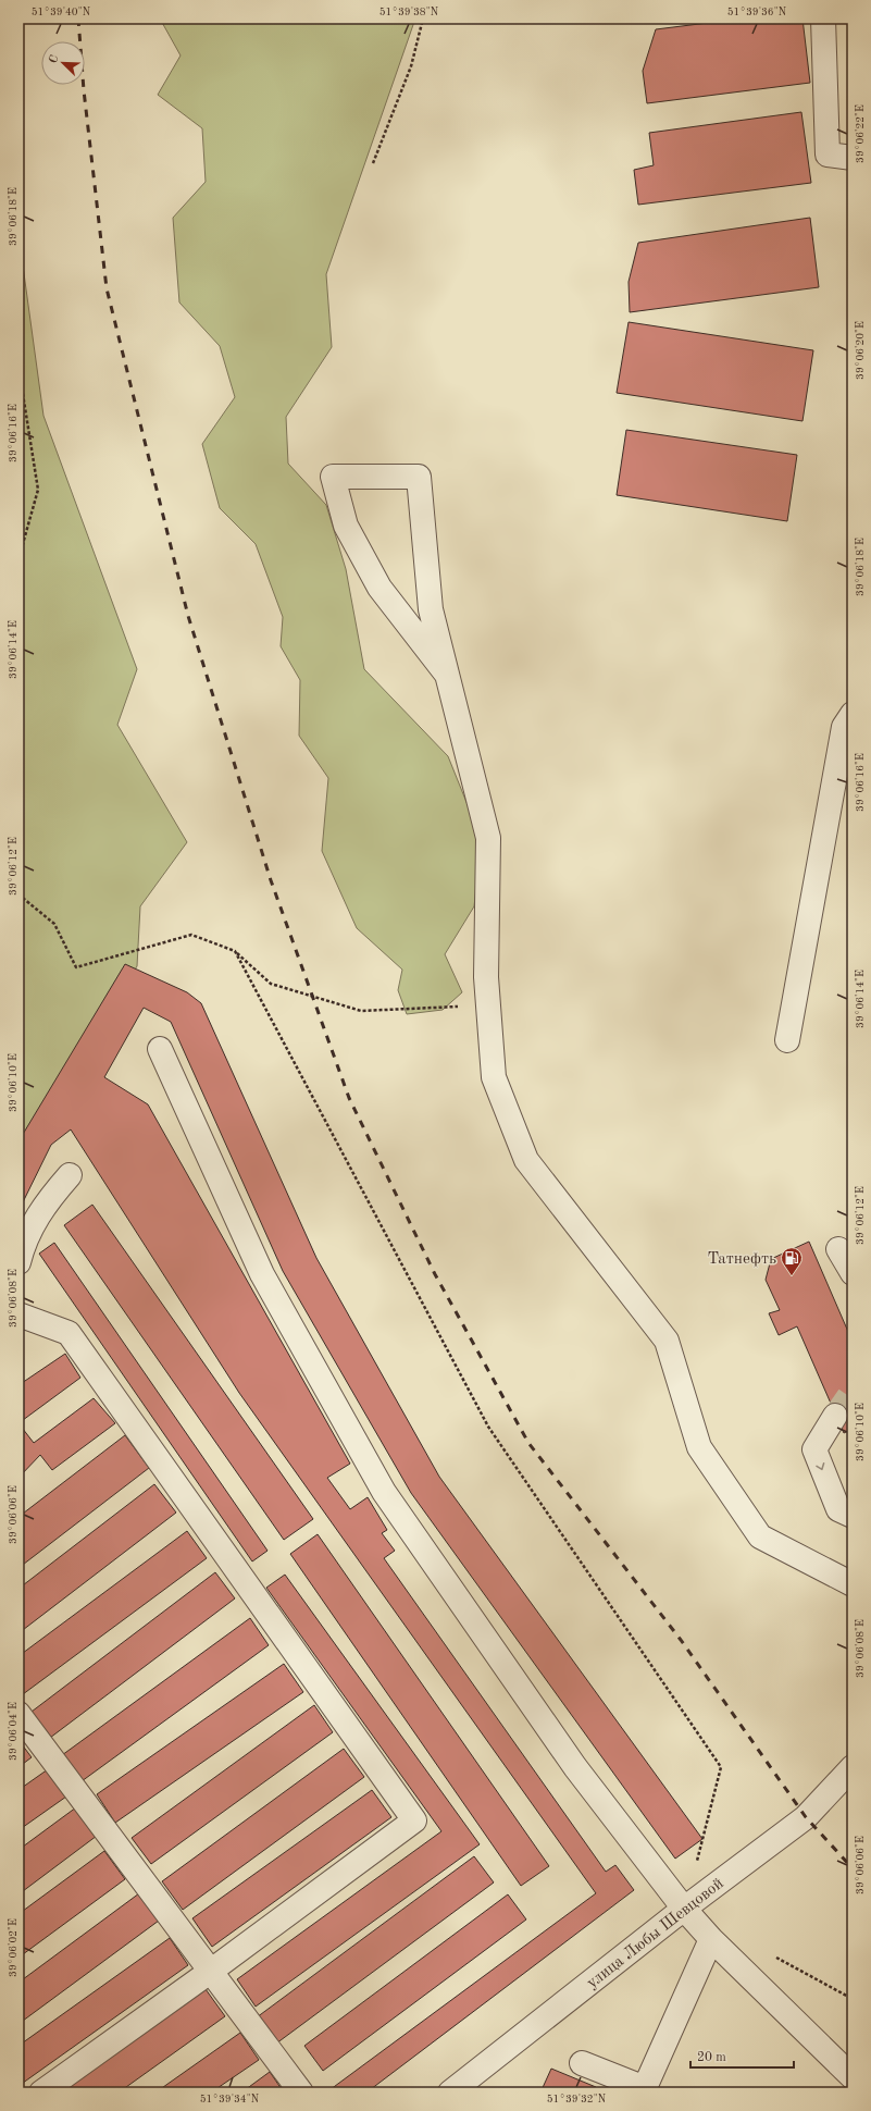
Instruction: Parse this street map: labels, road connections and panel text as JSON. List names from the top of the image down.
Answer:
{
  "streets": {
    "street": ["улица Любы Шевцовой"]
  },
  "places": {
    "fuel station": ["Татнефть"]
  },
  "scale_bar": "20 m",
  "north": "top left",
  "coordinates": [
    "51°39'40\"N",
    "51°39'38\"N",
    "51°39'36\"N",
    "39°06'22\"E",
    "39°06'18\"E",
    "39°06'20\"E",
    "39°06'16\"E",
    "39°06'14\"E",
    "39°06'12\"E",
    "39°06'10\"E",
    "39°06'08\"E",
    "39°06'06\"E",
    "39°06'04\"E",
    "39°06'02\"E",
    "51°39'34\"N",
    "51°39'32\"N"
  ]
}
